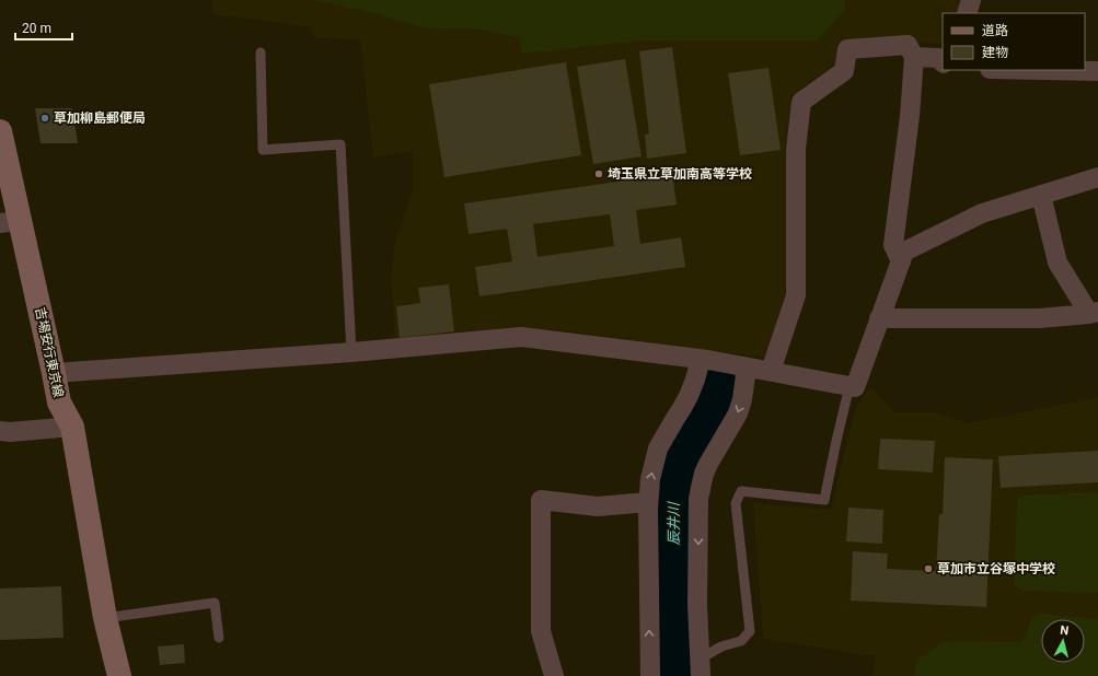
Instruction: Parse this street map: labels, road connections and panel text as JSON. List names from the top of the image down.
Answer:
{
  "streets": {
    "main road": ["吉場安行東京線"]
  },
  "water": ["辰井川"],
  "places": ["草加柳島郵便局", "埼玉県立草加南高等学校", "草加市立谷塚中学校"],
  "legend": ["道路", "建物"],
  "scale_bar": "20 m",
  "north": "top"
}
